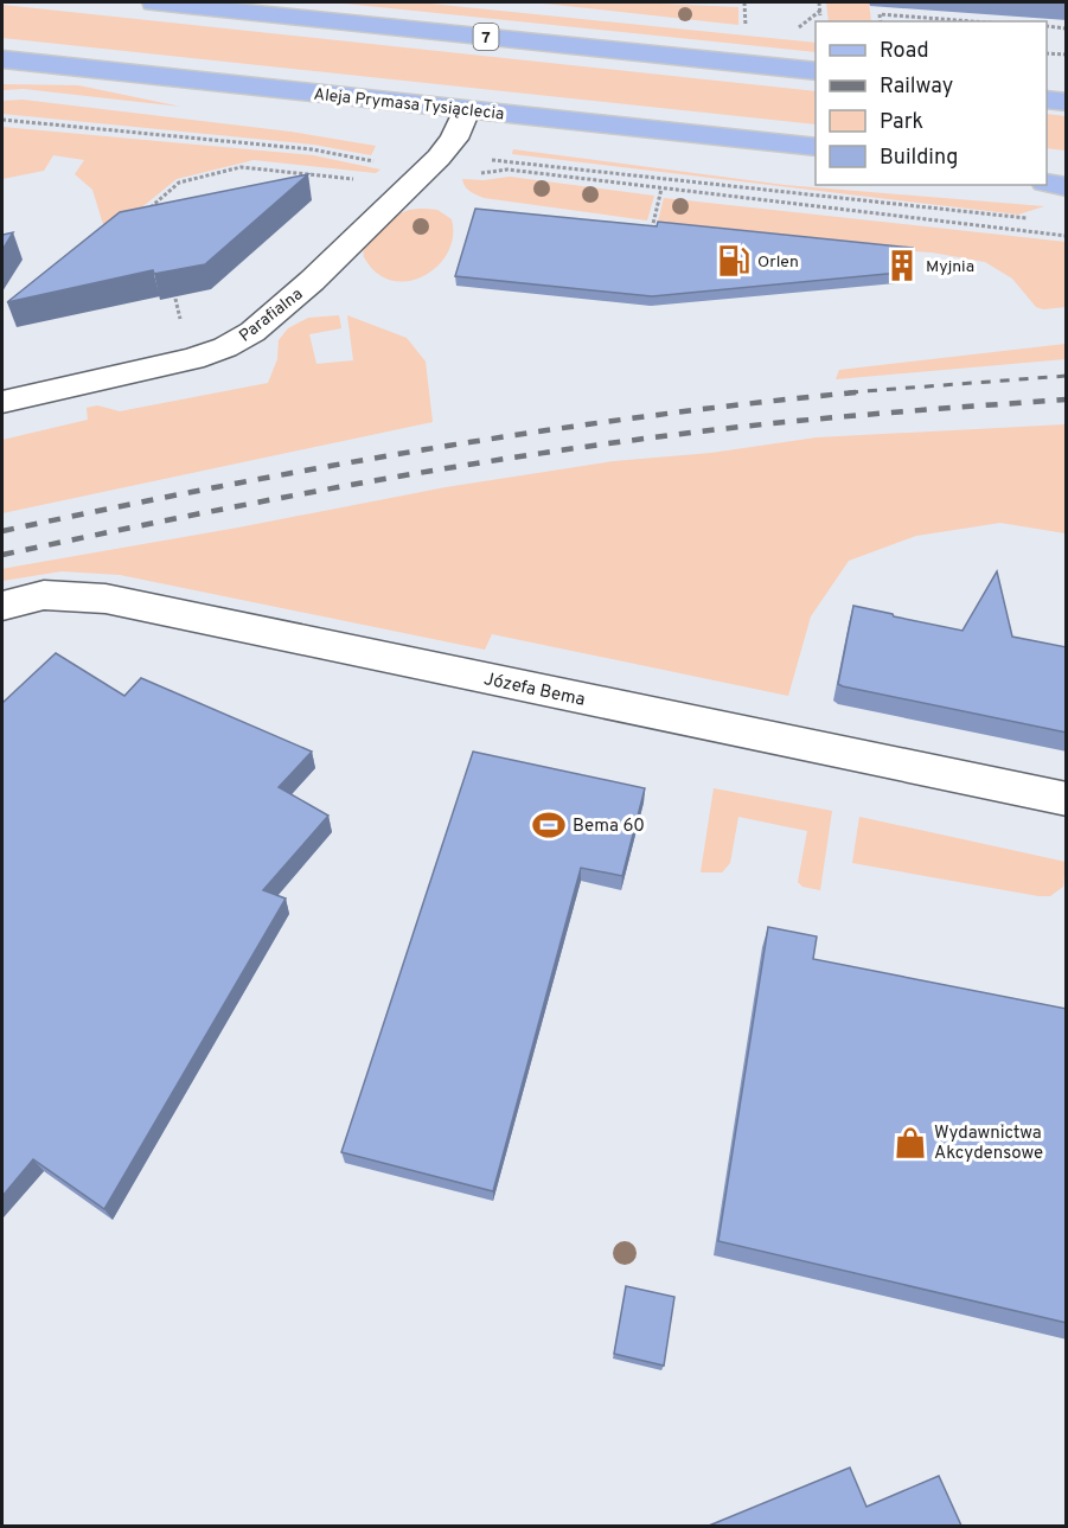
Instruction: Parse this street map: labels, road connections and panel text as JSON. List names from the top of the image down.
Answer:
{
  "streets": {
    "main road": ["7", "Aleja Prymasa Tysiąclecia"],
    "street": ["Parafialna", "Józefa Bema"]
  },
  "crossings": [
    ["Aleja Prymasa Tysiąclecia", "Parafialna"]
  ],
  "places": {
    "fuel station": ["Orlen"],
    "building": ["Myjnia"],
    "sports": ["Bema 60"],
    "shop": ["Wydawnictwa Akcydensowe"]
  },
  "legend": [
    "Road",
    "Railway",
    "Park",
    "Building"
  ]
}
